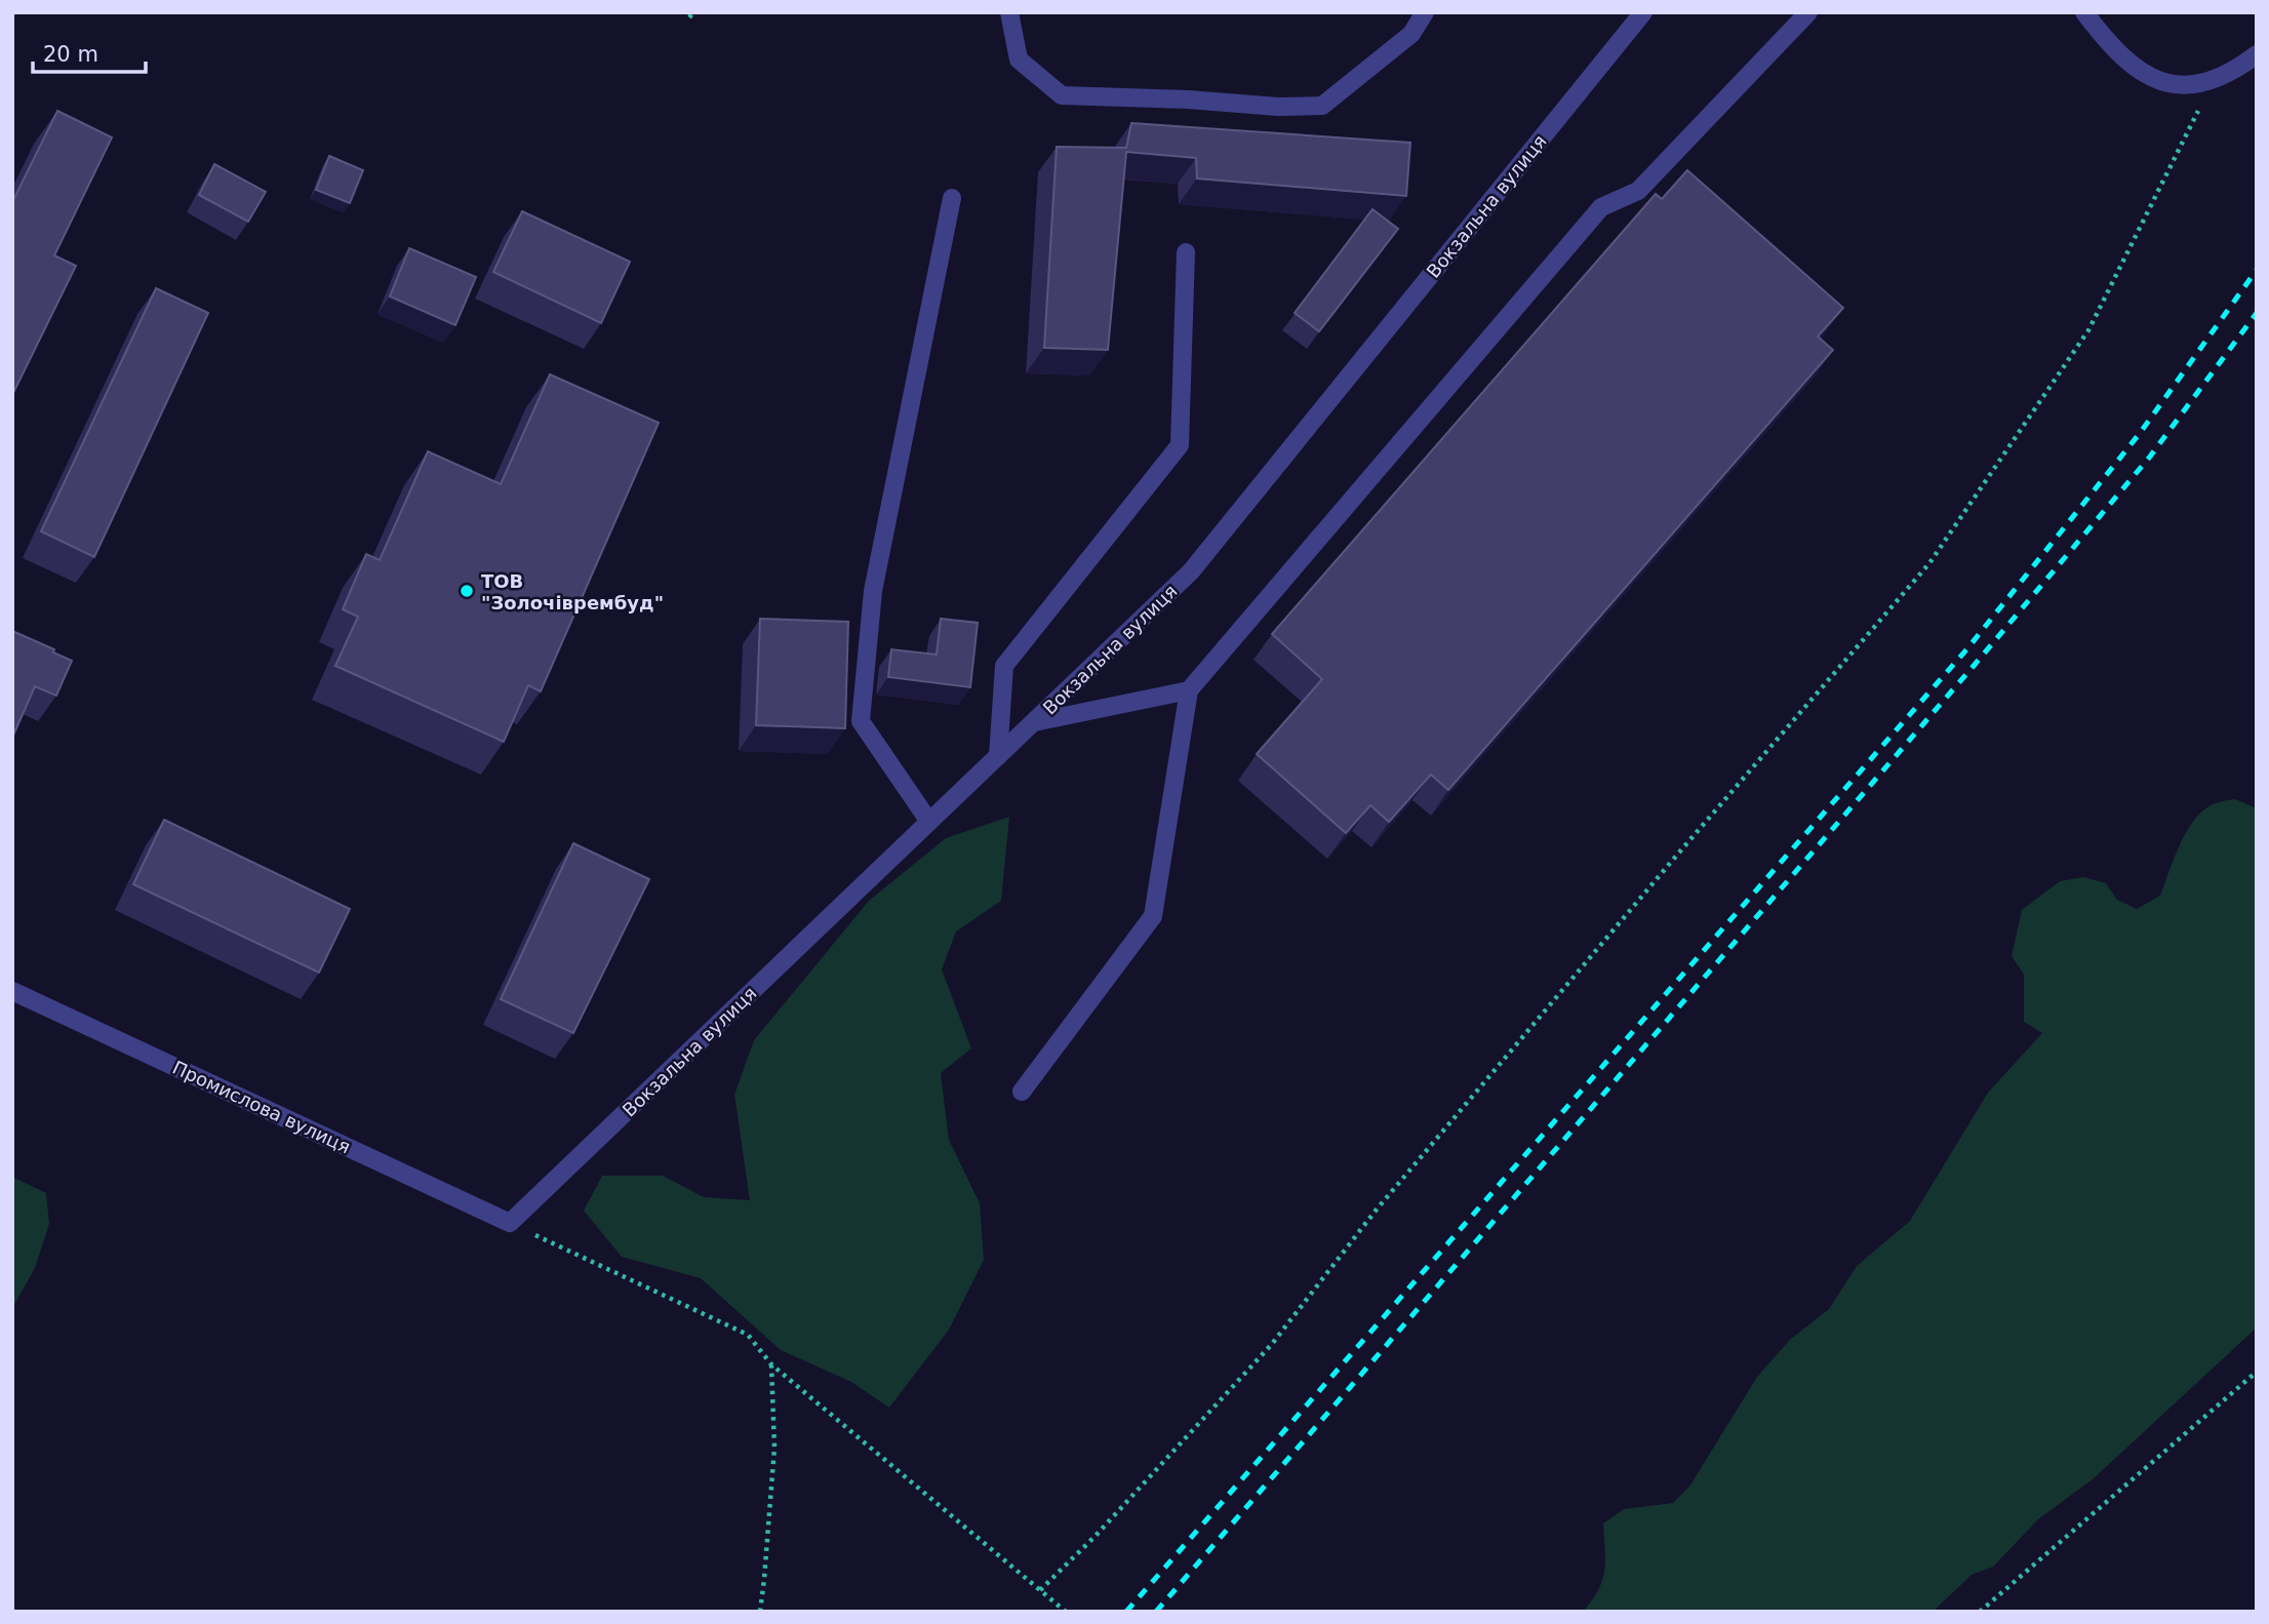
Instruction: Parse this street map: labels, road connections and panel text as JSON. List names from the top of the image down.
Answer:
{
  "streets": {
    "street": ["Вокзальна вулиця", "Промислова вулиця"]
  },
  "crossings": [
    ["Вокзальна вулиця", "Промислова вулиця"]
  ],
  "places": ["ТОВ \"Золочіврембуд\""],
  "scale_bar": "20 m"
}
